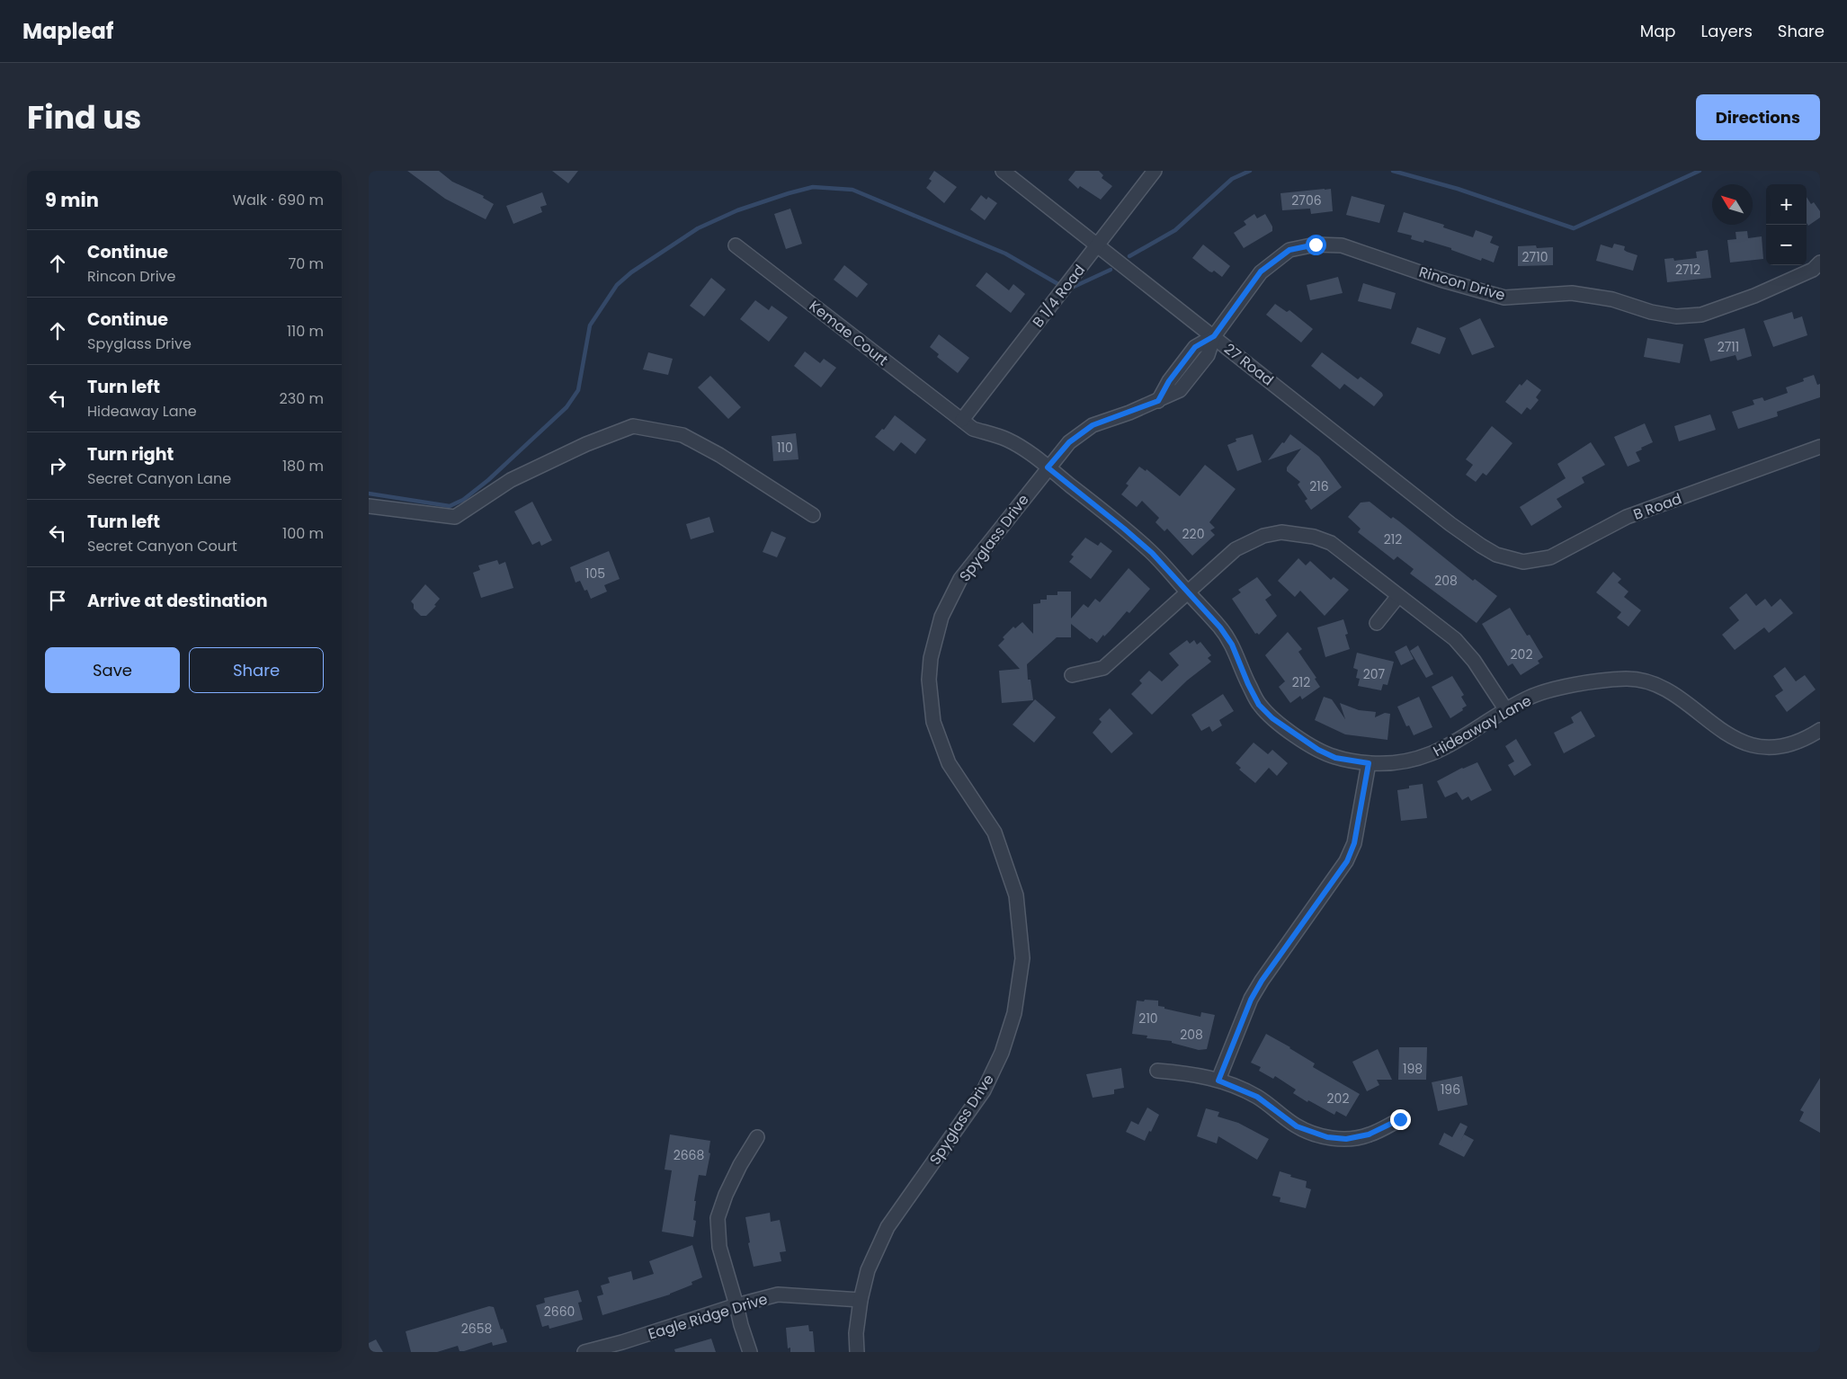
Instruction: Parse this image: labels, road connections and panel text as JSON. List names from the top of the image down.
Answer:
{
  "streets": {
    "street": [
      "Rincon Drive",
      "B 1/4 Road",
      "Kemae Court",
      "27 Road",
      "B Road",
      "Spyglass Drive",
      "Hideaway Lane",
      "Eagle Ridge Drive"
    ]
  },
  "crossings": [
    ["Rincon Drive", "27 Road"],
    ["Rincon Drive", "Spyglass Drive"],
    ["B 1/4 Road", "Kemae Court"],
    ["B 1/4 Road", "27 Road"],
    ["B 1/4 Road", "Hideaway Lane"],
    ["Kemae Court", "Hideaway Lane"],
    ["27 Road", "B Road"],
    ["27 Road", "Spyglass Drive"],
    ["Spyglass Drive", "Hideaway Lane"],
    ["Spyglass Drive", "Eagle Ridge Drive"]
  ],
  "house_numbers": [
    "2706",
    "2710",
    "2712",
    "2711",
    "110",
    "216",
    "220",
    "212",
    "105",
    "208",
    "202",
    "207",
    "212",
    "210",
    "208",
    "198",
    "196",
    "202",
    "2668",
    "2660",
    "2658"
  ],
  "north": "top left",
  "page": {
    "header": "Mapleaf",
    "nav": ["Map", "Layers", "Share"],
    "title": "Find us",
    "buttons": [
      "Directions",
      ["Save", "Share"]
    ],
    "heading": ["9 min", "Walk · 690 m"],
    "map_buttons": ["+", "−"],
    "list": [
      ["Continue", "Rincon Drive", "70 m"],
      ["Continue", "Spyglass Drive", "110 m"],
      ["Turn left", "Hideaway Lane", "230 m"],
      ["Turn right", "Secret Canyon Lane", "180 m"],
      ["Turn left", "Secret Canyon Court", "100 m"],
      "Arrive at destination"
    ]
  }
}
